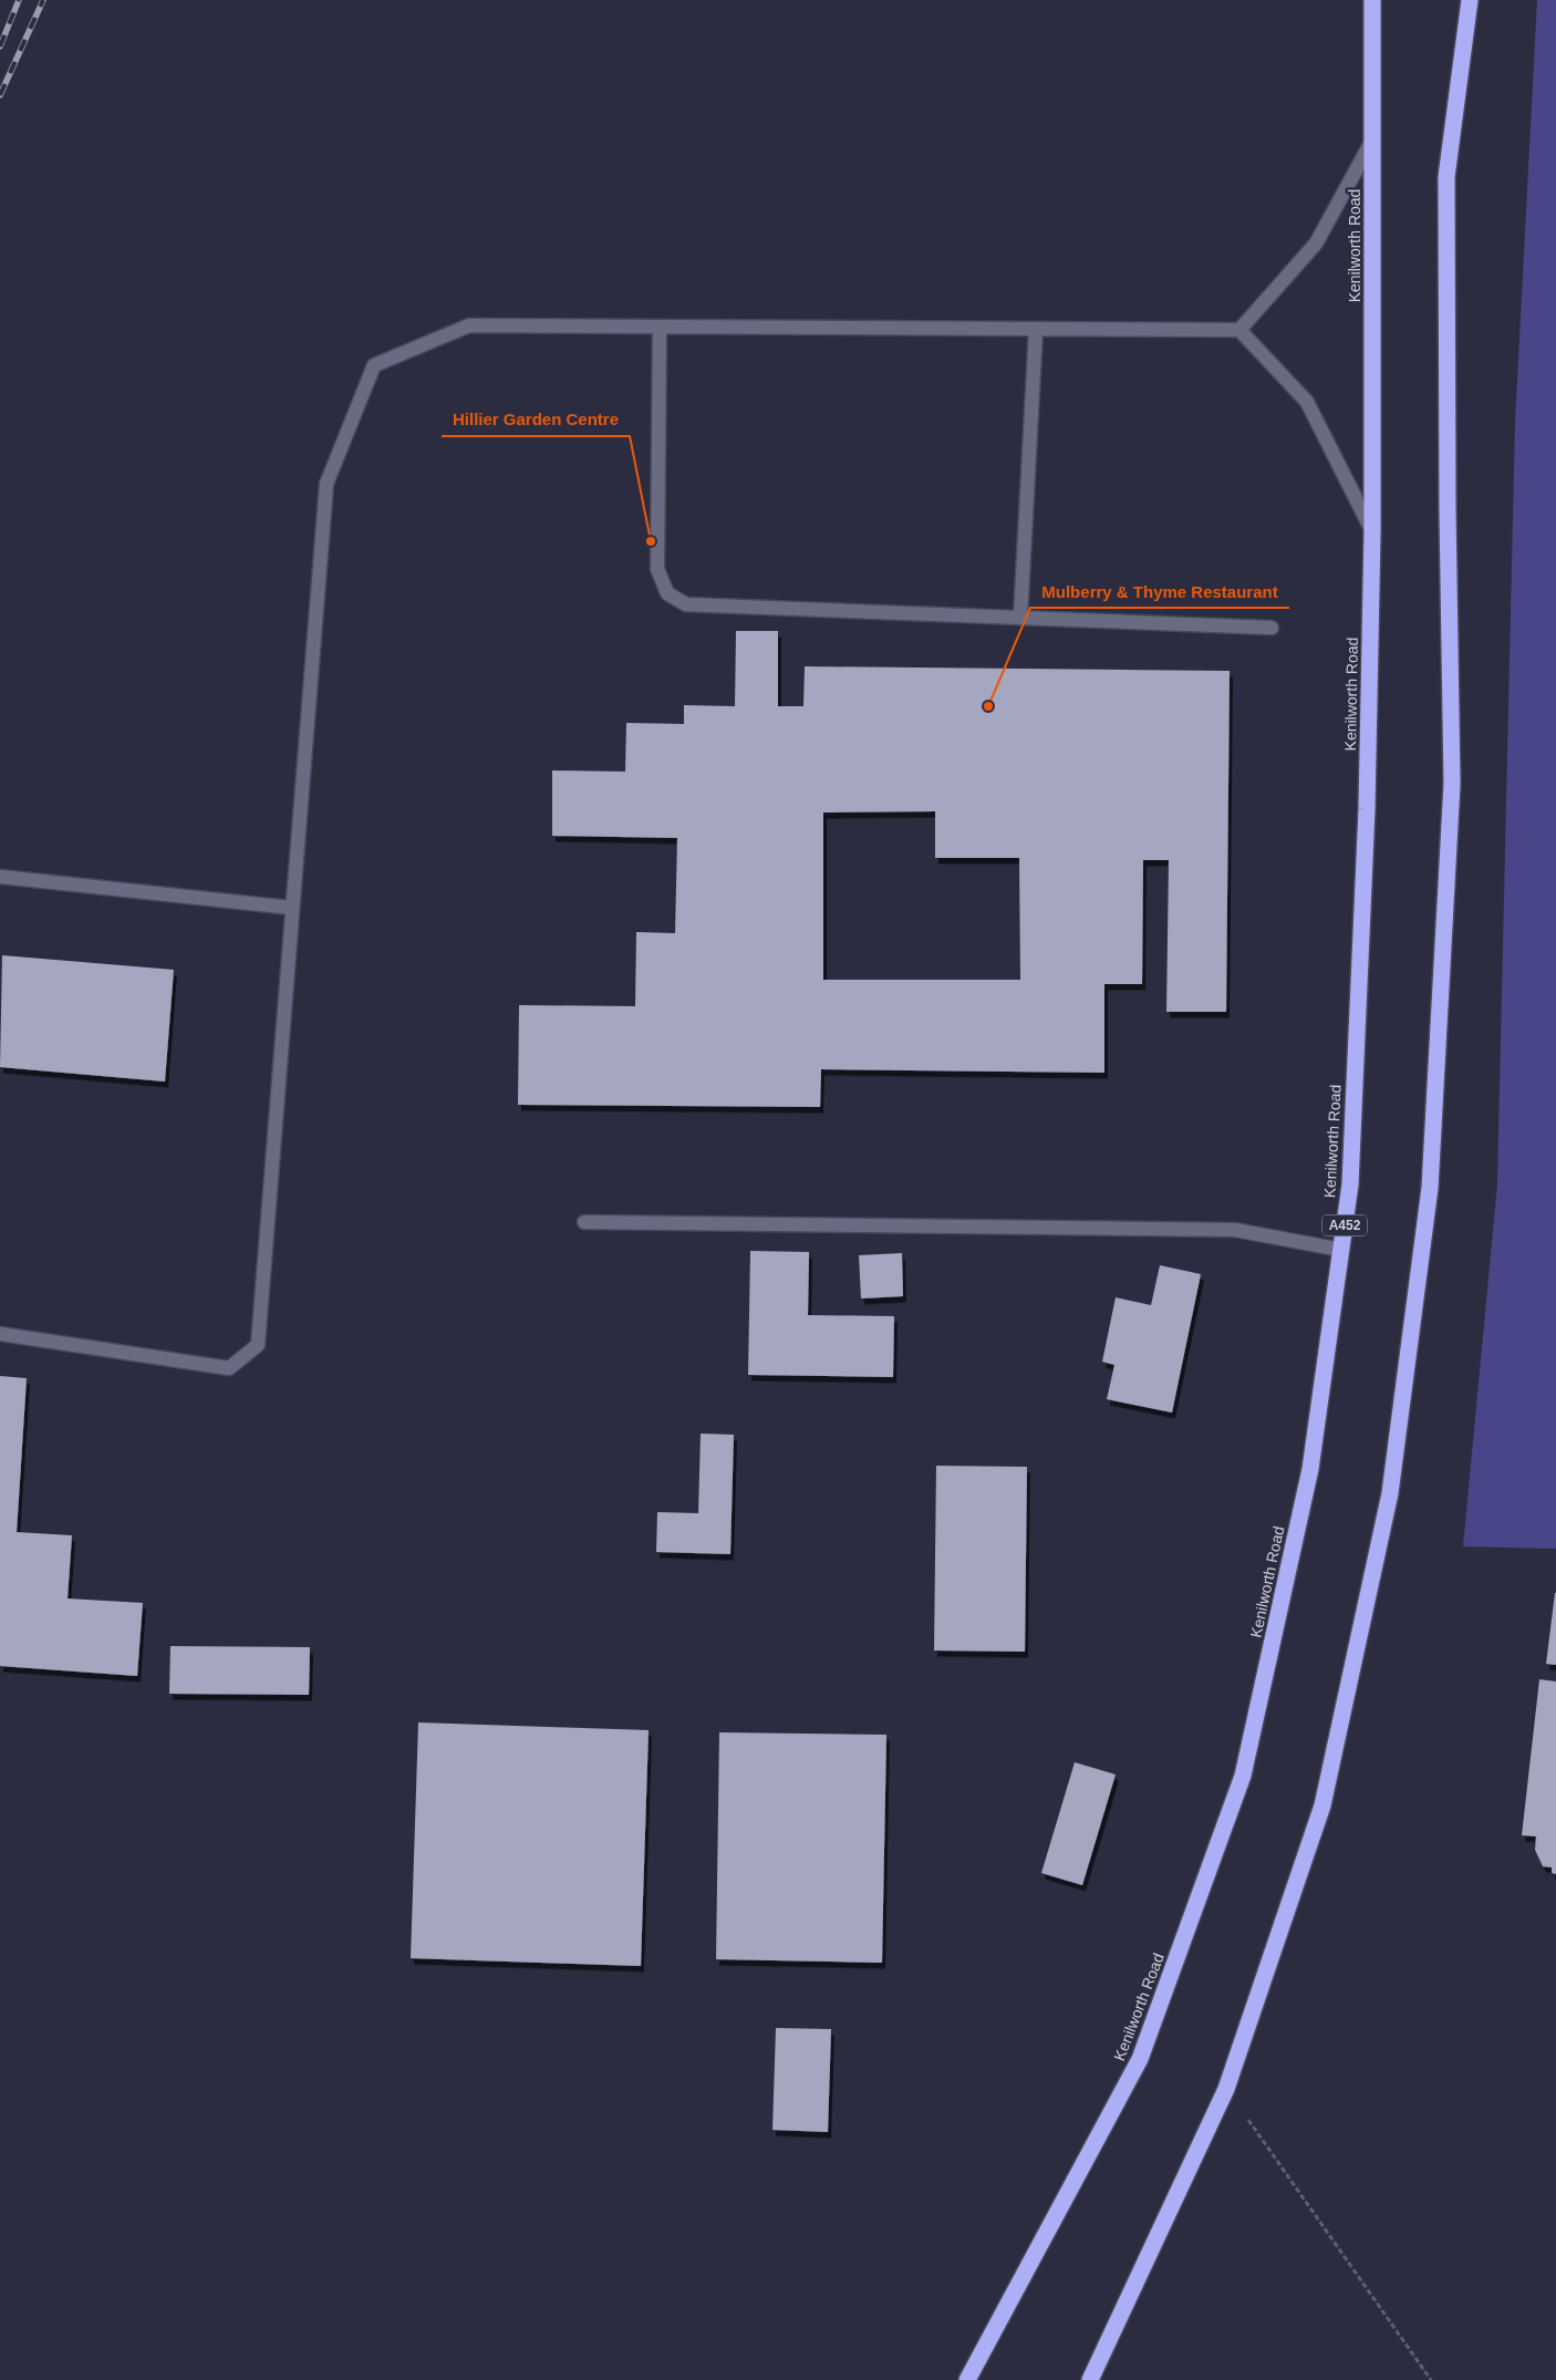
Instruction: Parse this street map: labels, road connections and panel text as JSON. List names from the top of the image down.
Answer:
{
  "streets": {
    "highway": ["Kenilworth Road", "A452"]
  },
  "places": ["Hillier Garden Centre", "Mulberry & Thyme Restaurant"]
}
